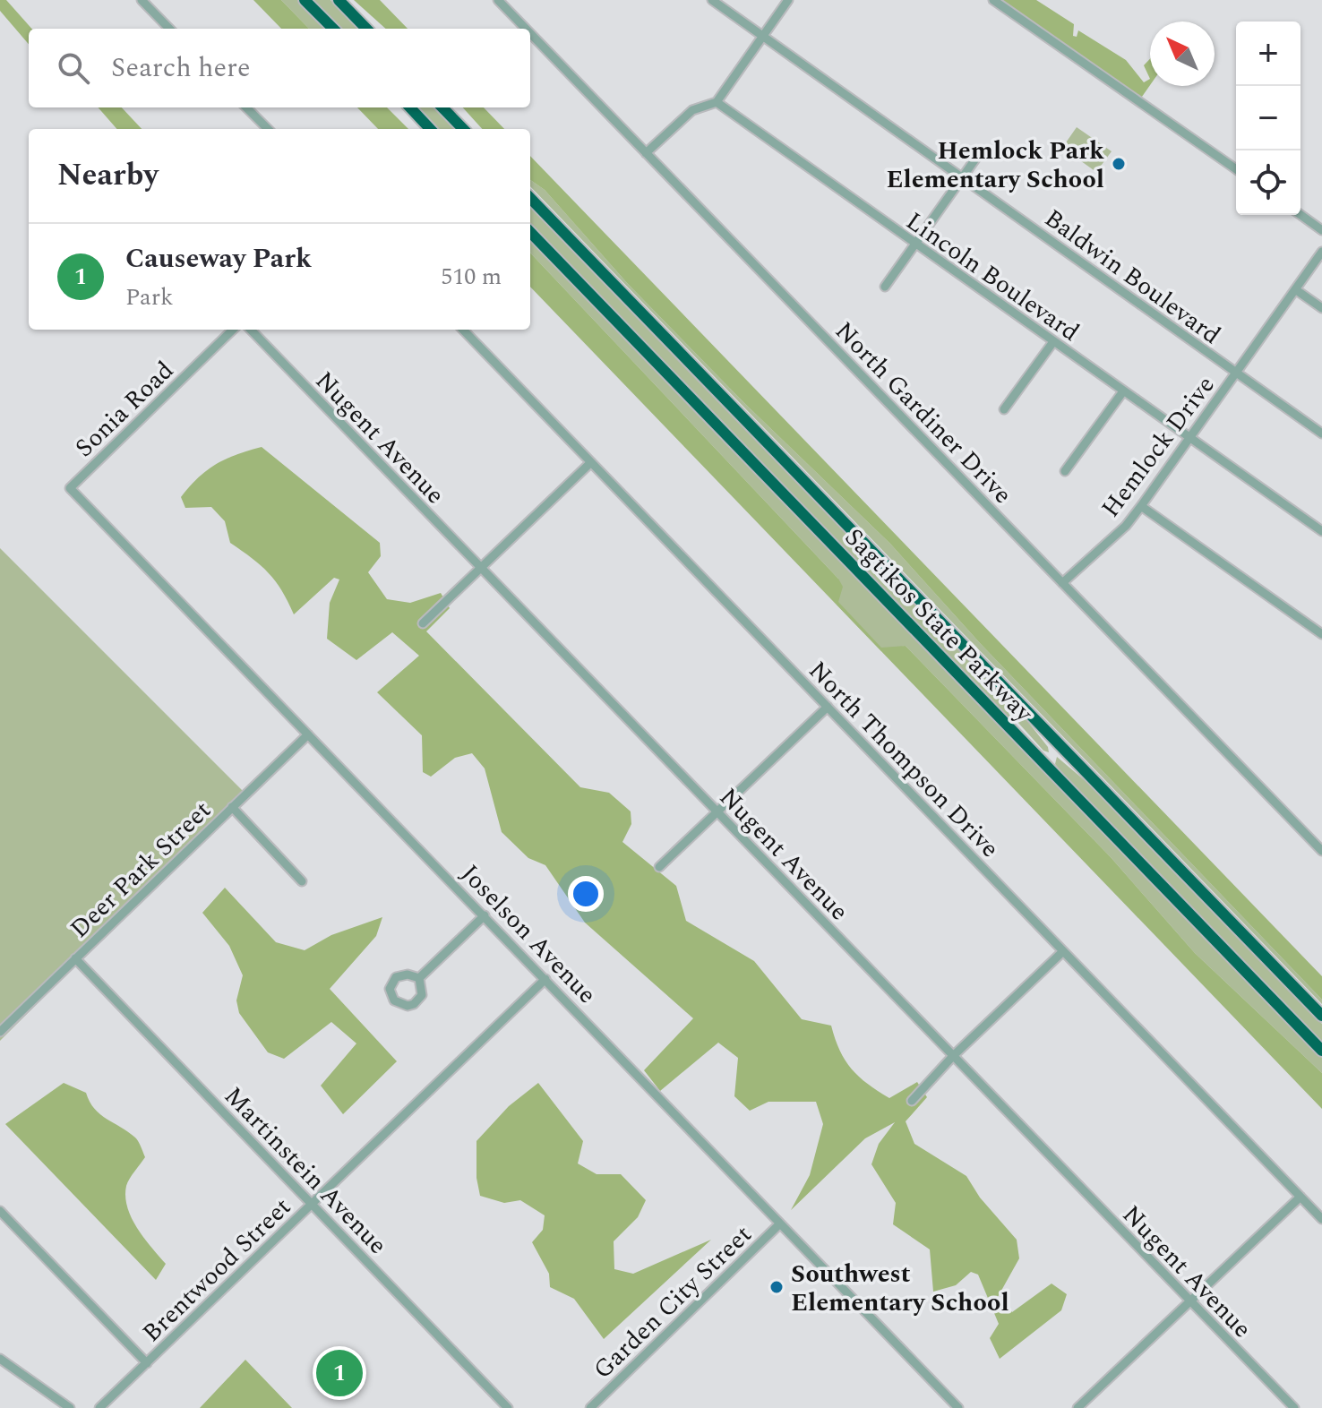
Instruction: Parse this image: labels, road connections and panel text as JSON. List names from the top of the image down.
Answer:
{
  "streets": {
    "highway": ["Sagtikos State Parkway"],
    "street": [
      "Lincoln Boulevard",
      "Baldwin Boulevard",
      "Sonia Road",
      "North Gardiner Drive",
      "Nugent Avenue",
      "Hemlock Drive",
      "North Thompson Drive",
      "Deer Park Street",
      "Joselson Avenue",
      "Martinstein Avenue",
      "Brentwood Street",
      "Garden City Street"
    ]
  },
  "crossings": [
    ["Lincoln Boulevard", "Hemlock Drive"],
    ["Baldwin Boulevard", "Hemlock Drive"],
    ["Sonia Road", "Joselson Avenue"],
    ["North Gardiner Drive", "Hemlock Drive"],
    ["Deer Park Street", "Joselson Avenue"],
    ["Deer Park Street", "Martinstein Avenue"],
    ["Joselson Avenue", "Brentwood Street"],
    ["Joselson Avenue", "Garden City Street"],
    ["Martinstein Avenue", "Brentwood Street"]
  ],
  "places": ["Hemlock Park Elementary School", "Southwest Elementary School"],
  "north": "top left",
  "page": {
    "map_buttons": ["+", "−"],
    "search": "Search here",
    "heading": "Nearby",
    "list": [
      {
        "mark": "1",
        "name": "Causeway Park",
        "note": "Park",
        "value": "510 m"
      }
    ],
    "pins": "1"
  }
}
